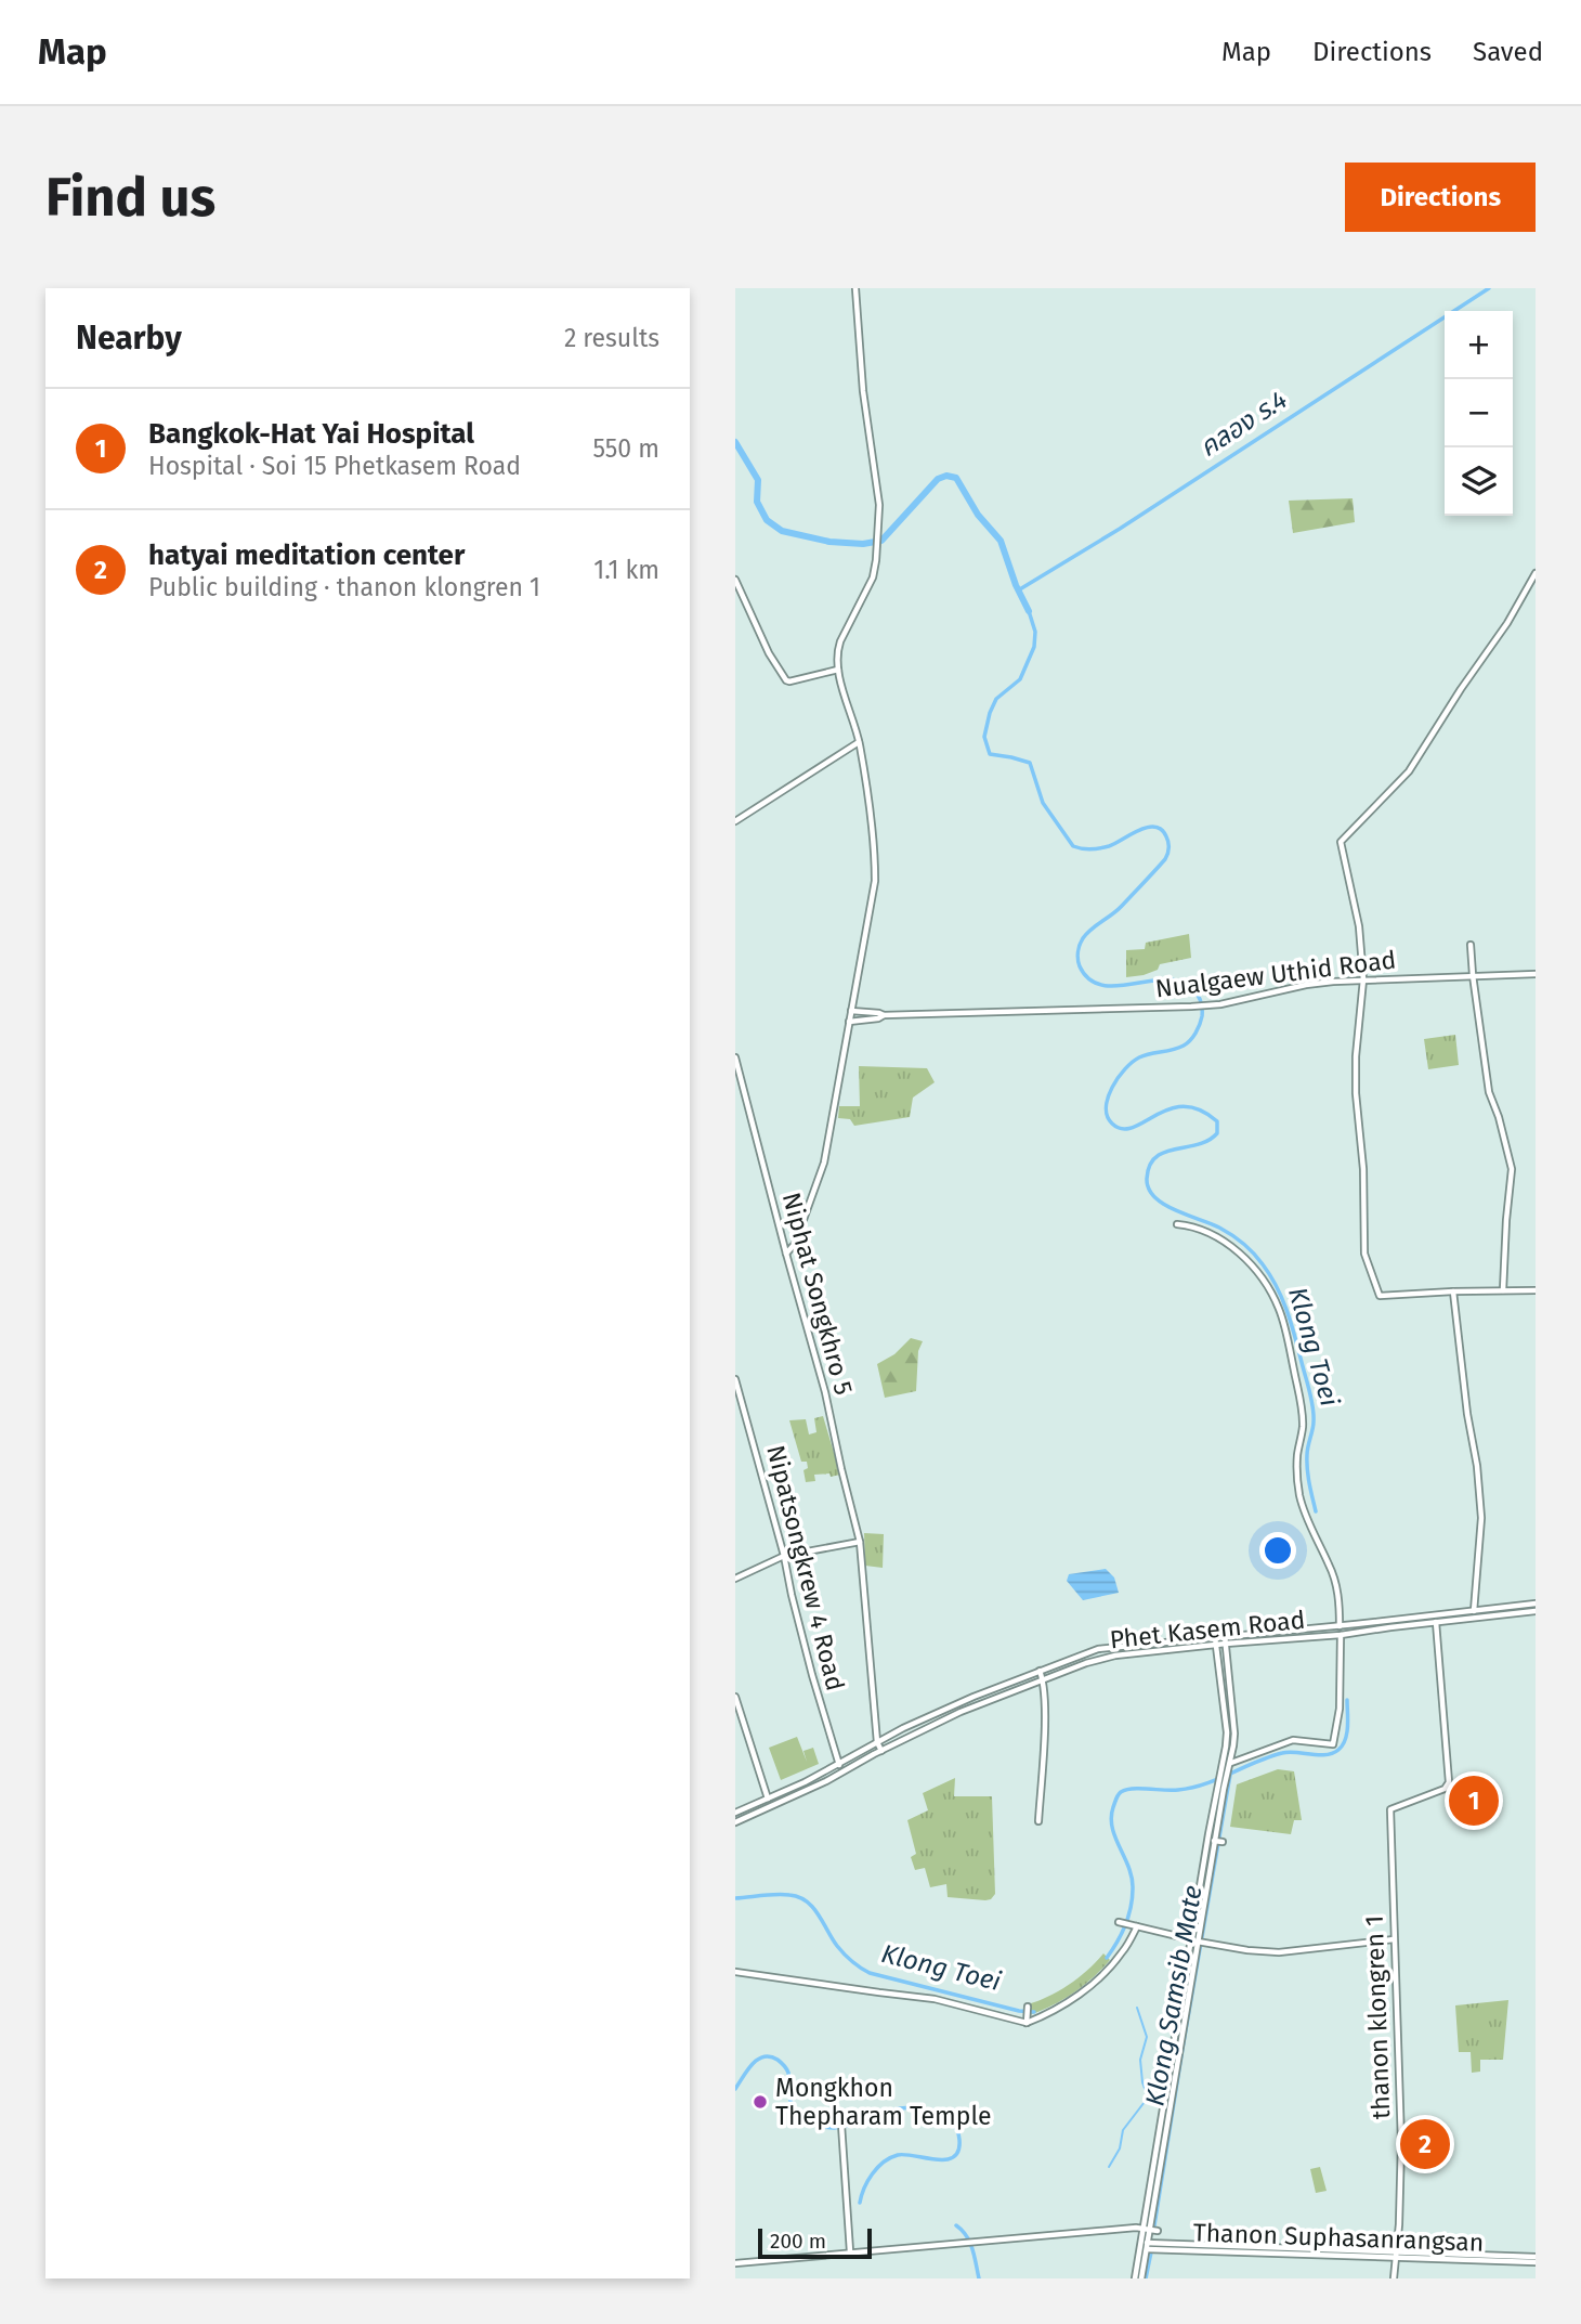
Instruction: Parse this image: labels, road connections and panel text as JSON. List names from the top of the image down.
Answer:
{
  "streets": {
    "street": [
      "Nualgaew Uthid Road",
      "Niphat Songkhro 5",
      "Nipatsongkrew 4 Road",
      "Phet Kasem Road",
      "thanon klongren 1",
      "Thanon Suphasanrangsan"
    ]
  },
  "crossings": [
    ["Niphat Songkhro 5", "Phet Kasem Road"],
    ["Nipatsongkrew 4 Road", "Phet Kasem Road"],
    ["Phet Kasem Road", "thanon klongren 1"],
    ["thanon klongren 1", "Thanon Suphasanrangsan"]
  ],
  "water": ["คลอง ร.4", "Klong Toei", "Klong Samsib Mate"],
  "places": ["Mongkhon Thepharam Temple"],
  "scale_bar": "200 m",
  "page": {
    "header": "Map",
    "nav": ["Map", "Directions", "Saved"],
    "buttons": "Directions",
    "title": "Find us",
    "heading": ["Nearby", "2 results"],
    "map_buttons": ["+", "−"],
    "list": [
      {
        "mark": "1",
        "name": "Bangkok-Hat Yai Hospital",
        "note": "Hospital · Soi 15 Phetkasem Road",
        "value": "550 m"
      },
      {
        "mark": "2",
        "name": "hatyai meditation center",
        "note": "Public building · thanon klongren 1",
        "value": "1.1 km"
      }
    ],
    "pins": ["1", "2"],
    "scale": "200 m"
  }
}
